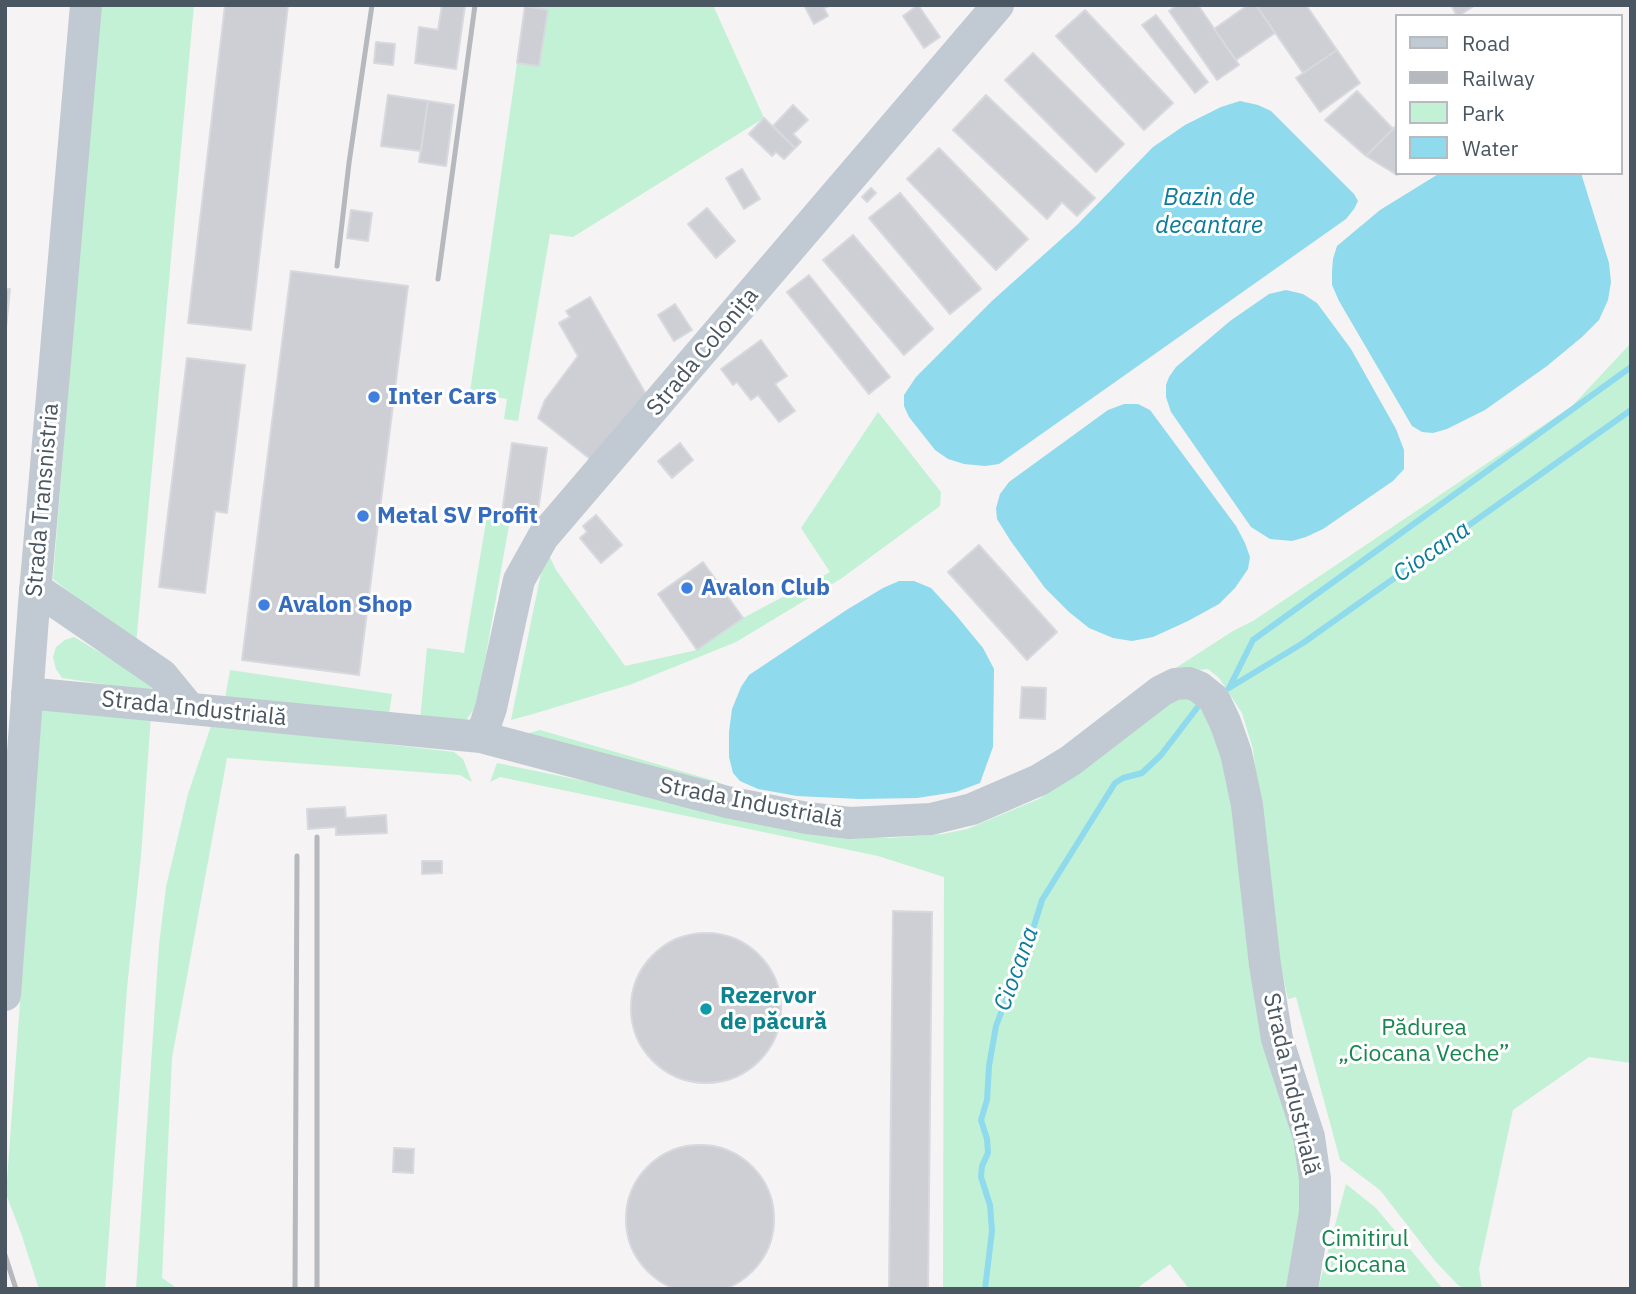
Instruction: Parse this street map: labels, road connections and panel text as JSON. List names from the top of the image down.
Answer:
{
  "streets": {
    "street": ["Strada Colonița", "Strada Transnistria", "Strada Industrială"]
  },
  "crossings": [
    ["Strada Colonița", "Strada Industrială"],
    ["Strada Transnistria", "Strada Industrială"]
  ],
  "water": ["Bazin de decantare", "Ciocana"],
  "parks": ["Pădurea „Ciocana Veche”", "Cimitirul Ciocana"],
  "places": [
    "Inter Cars",
    "Metal SV Profit",
    "Avalon Club",
    "Avalon Shop",
    "Rezervor de păcură"
  ],
  "legend": [
    "Road",
    "Railway",
    "Park",
    "Water"
  ]
}
